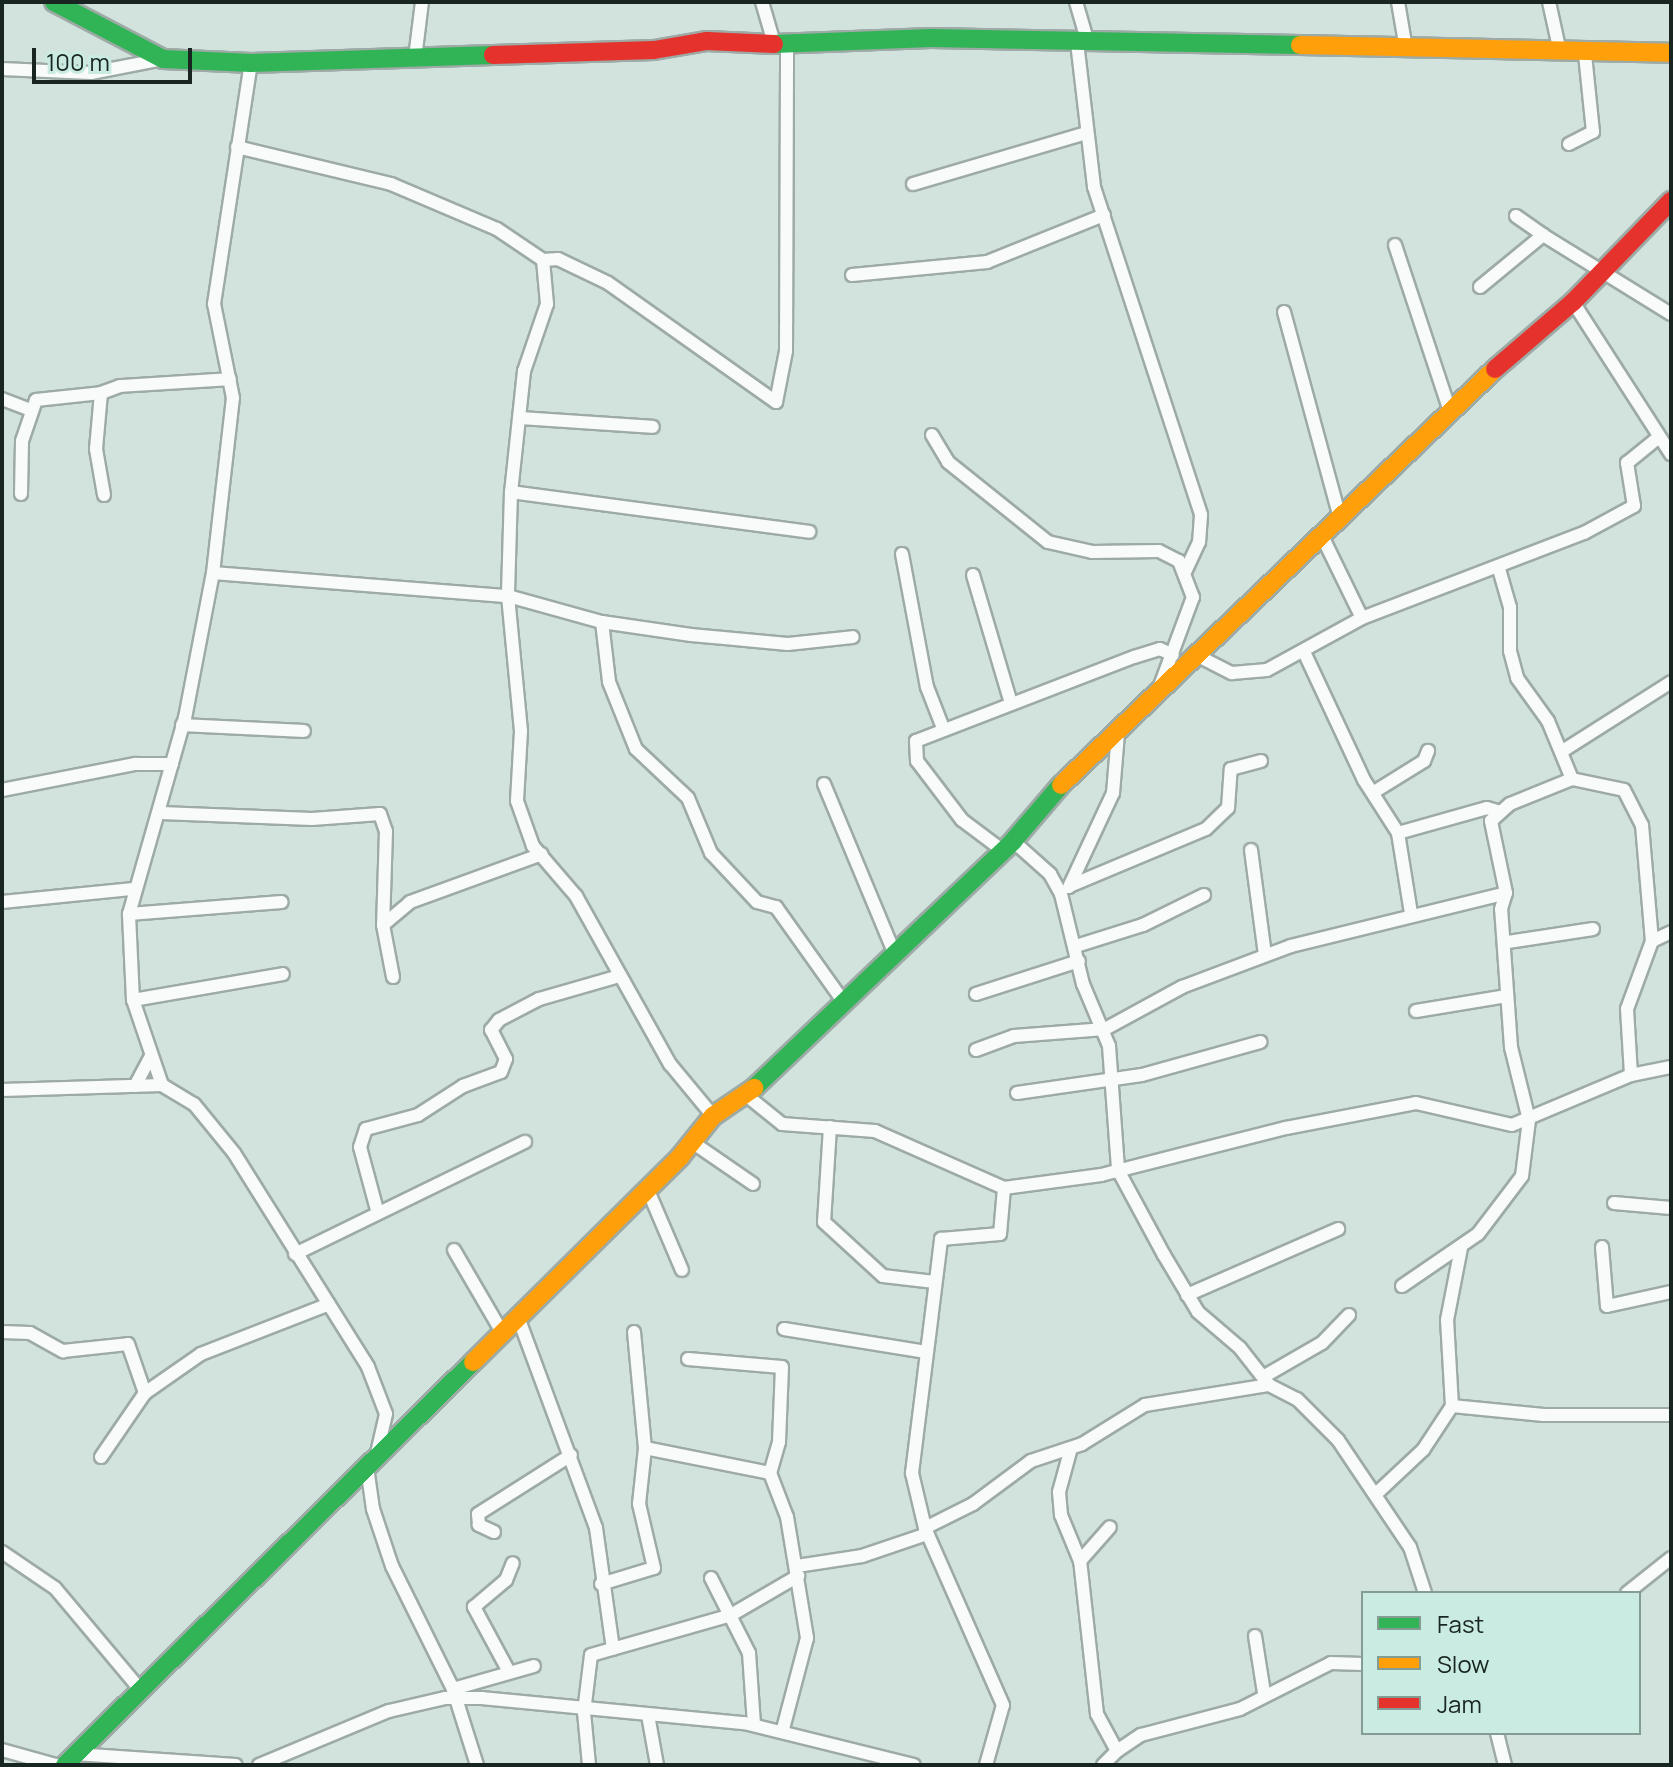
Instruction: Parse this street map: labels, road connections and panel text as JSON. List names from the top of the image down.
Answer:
{
  "legend": ["Fast", "Slow", "Jam"],
  "scale_bar": "100 m"
}
